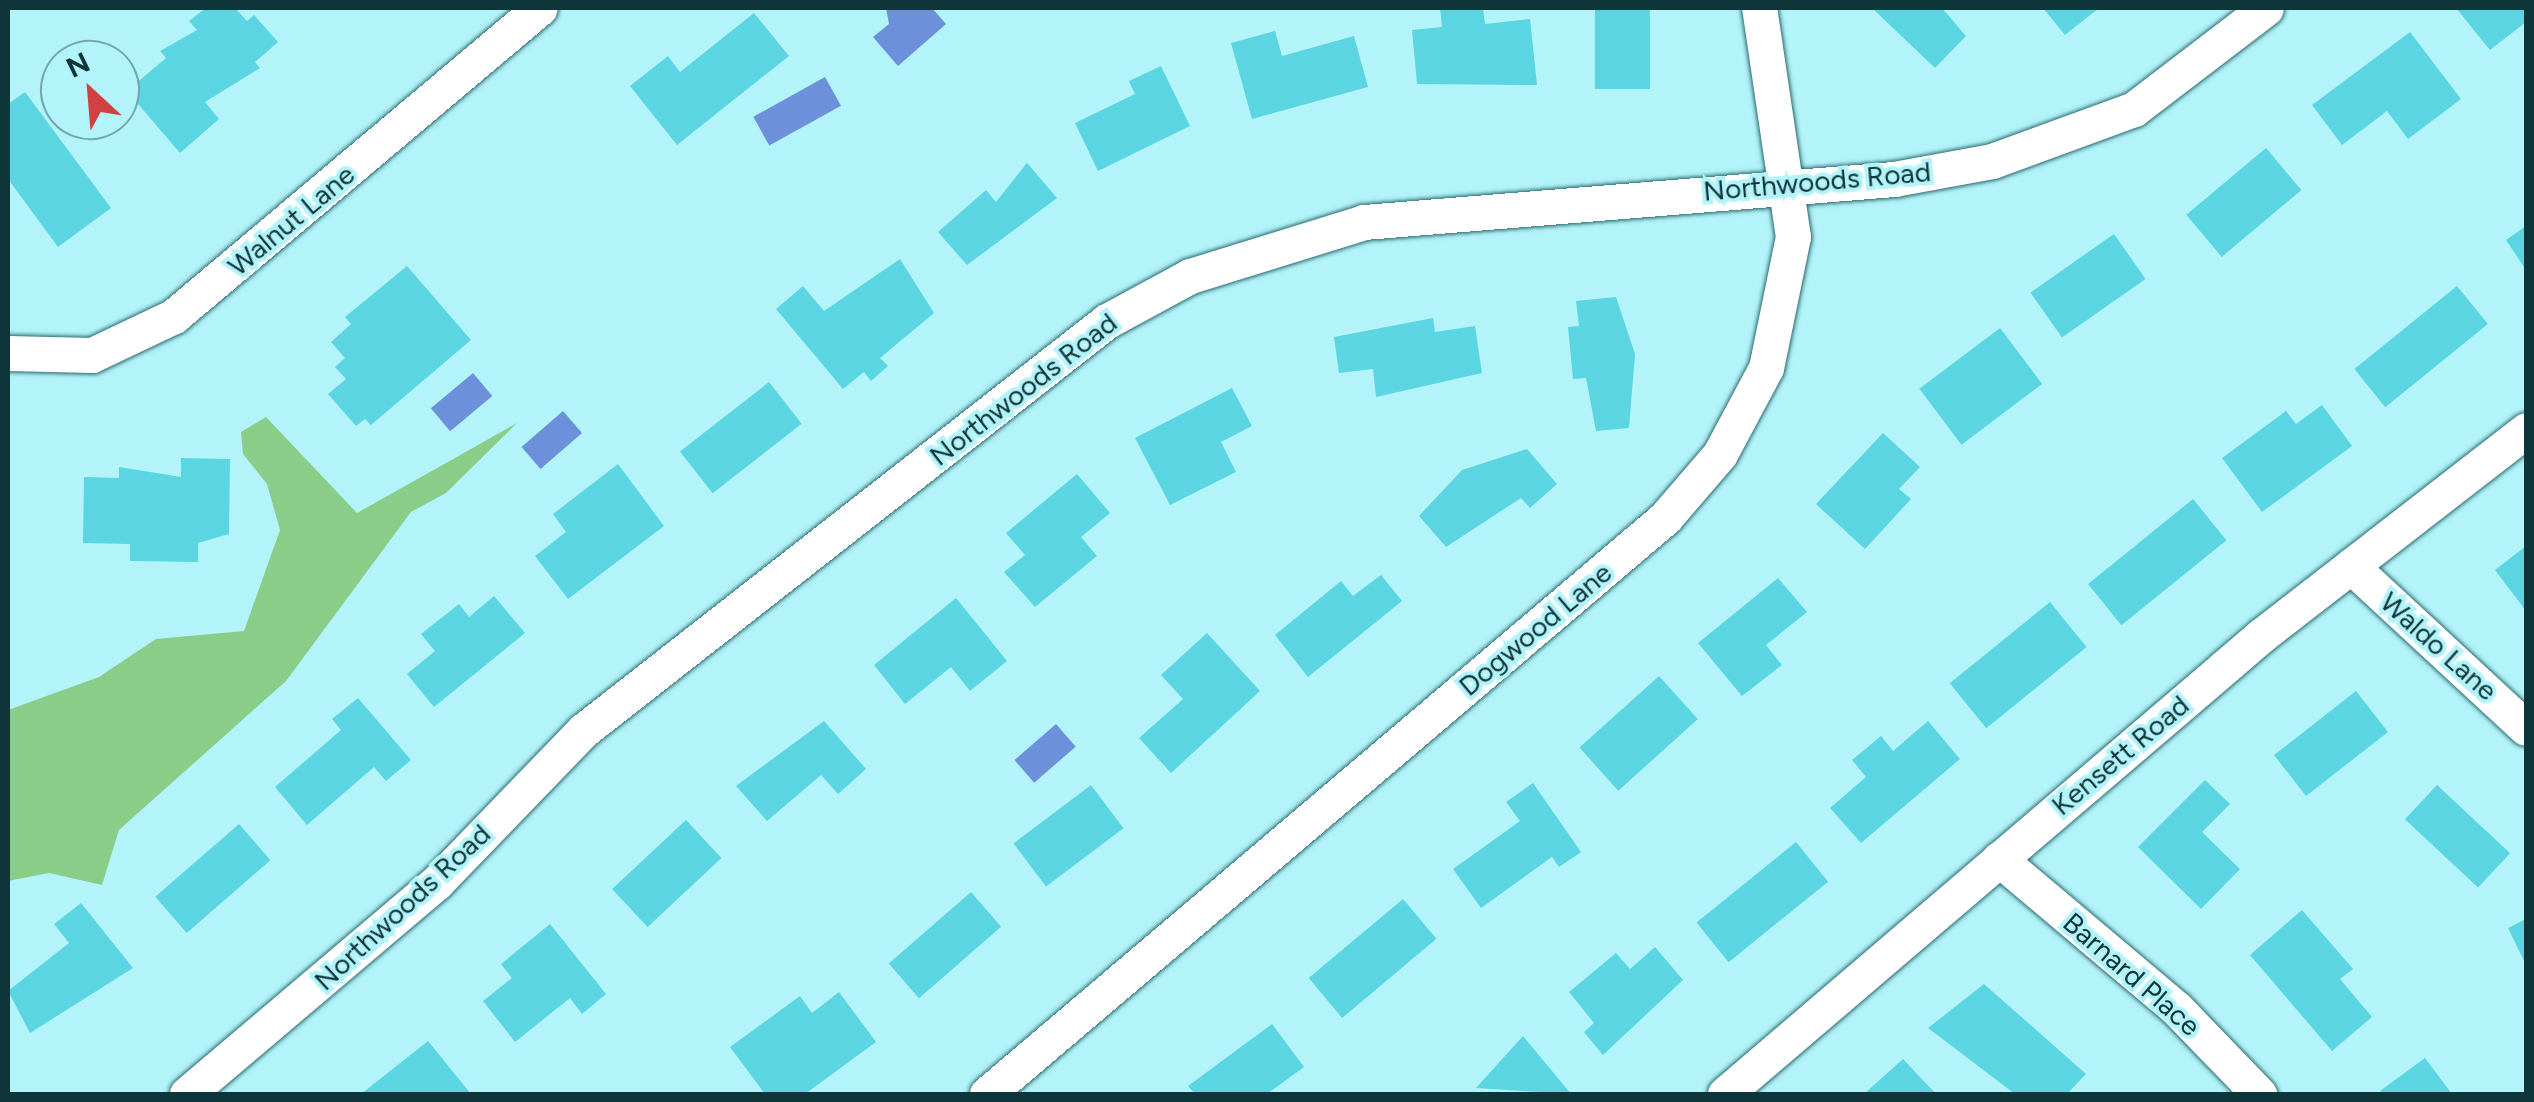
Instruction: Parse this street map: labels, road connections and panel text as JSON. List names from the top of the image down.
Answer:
{
  "streets": {
    "street": [
      "Northwoods Road",
      "Walnut Lane",
      "Dogwood Lane",
      "Waldo Lane",
      "Kensett Road",
      "Barnard Place"
    ]
  },
  "crossings": [
    ["Northwoods Road", "Dogwood Lane"],
    ["Waldo Lane", "Kensett Road"],
    ["Kensett Road", "Barnard Place"]
  ],
  "north": "top left"
}
